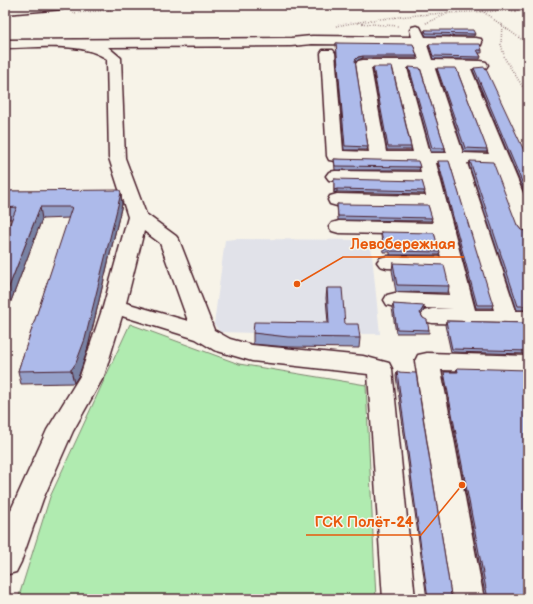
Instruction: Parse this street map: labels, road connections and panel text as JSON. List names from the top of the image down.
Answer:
{
  "places": ["Левобережная", "ГСК Полёт-24"]
}
